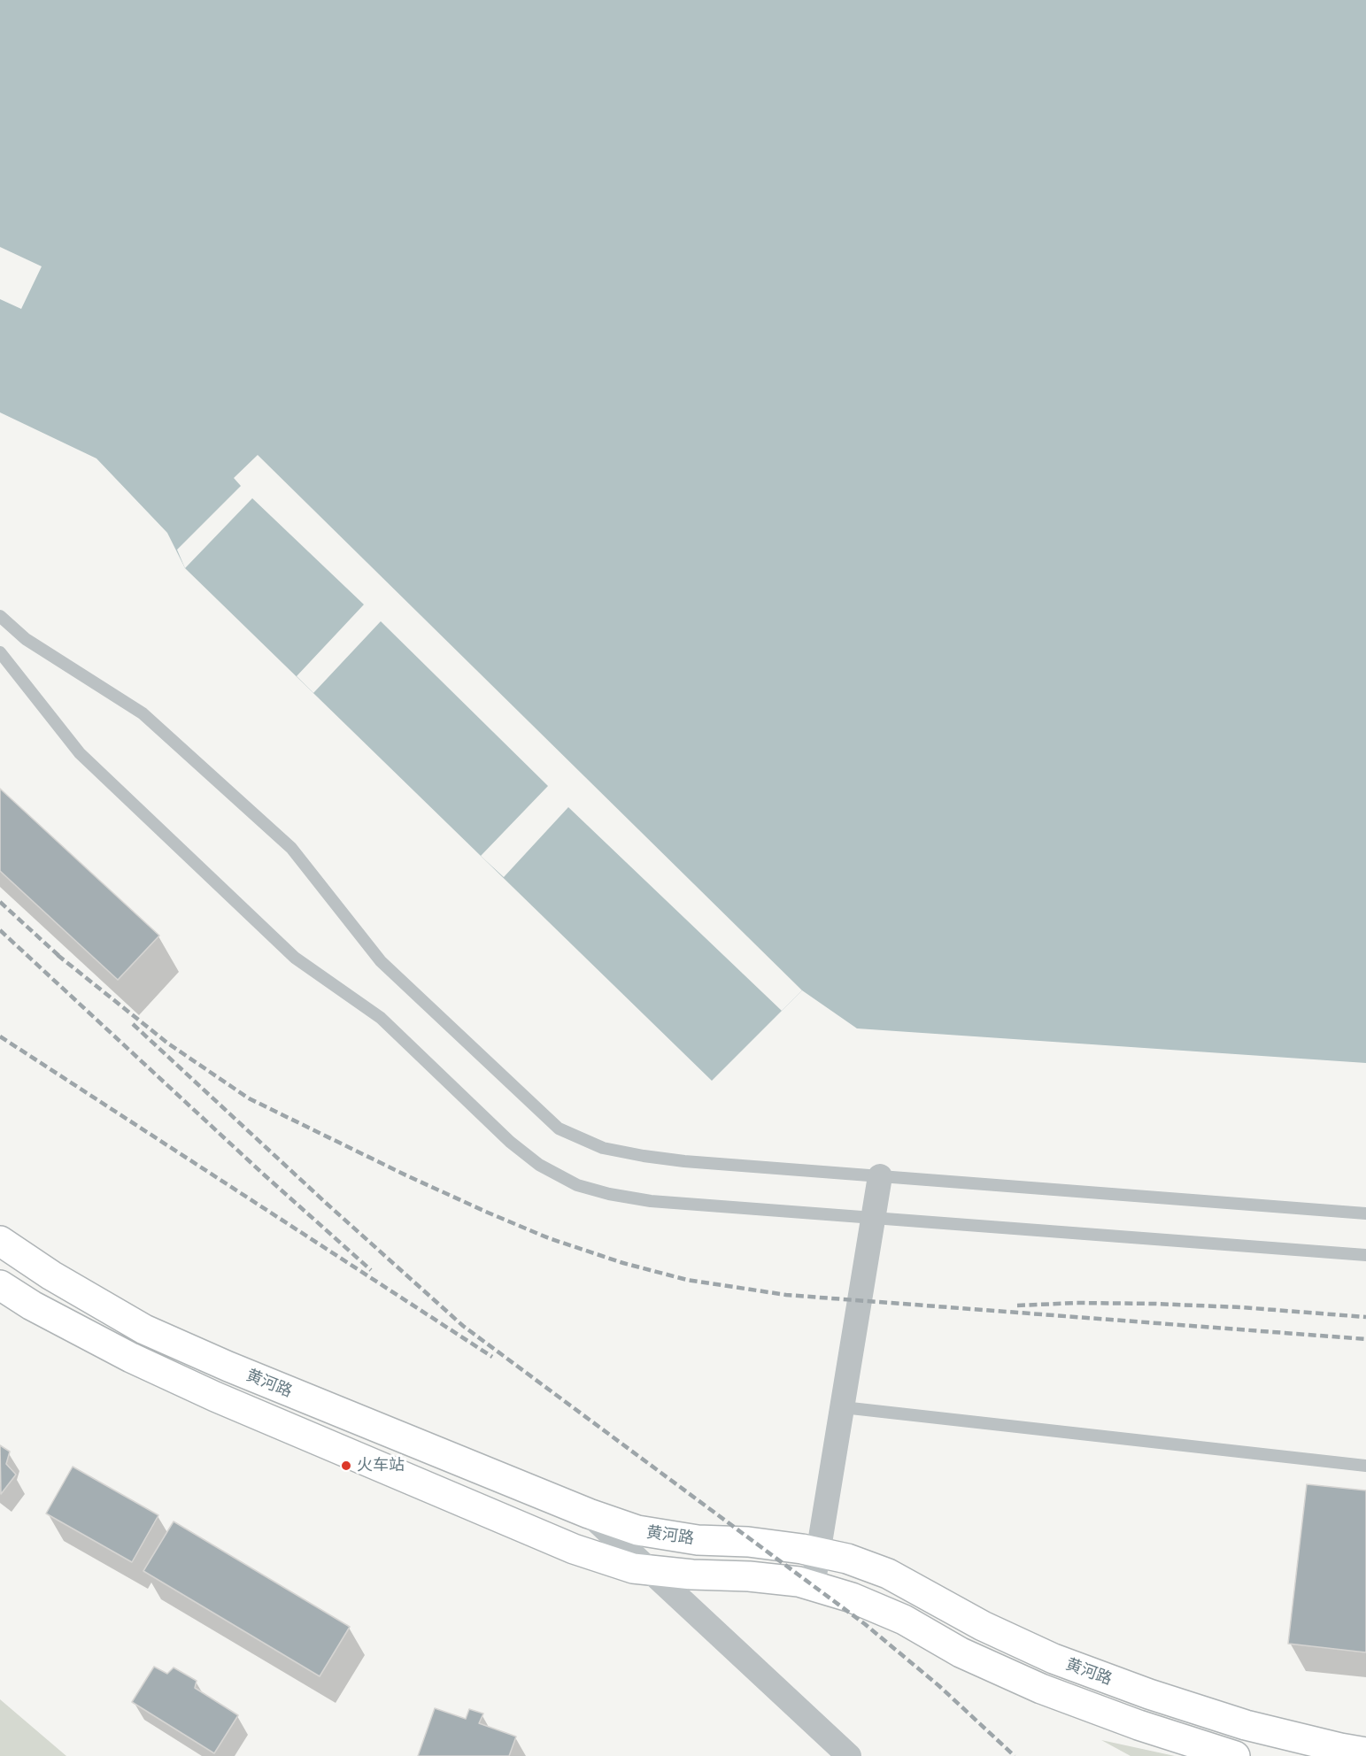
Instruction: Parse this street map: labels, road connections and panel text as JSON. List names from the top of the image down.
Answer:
{
  "streets": {
    "highway": ["黄河路"]
  },
  "places": ["火车站"]
}
